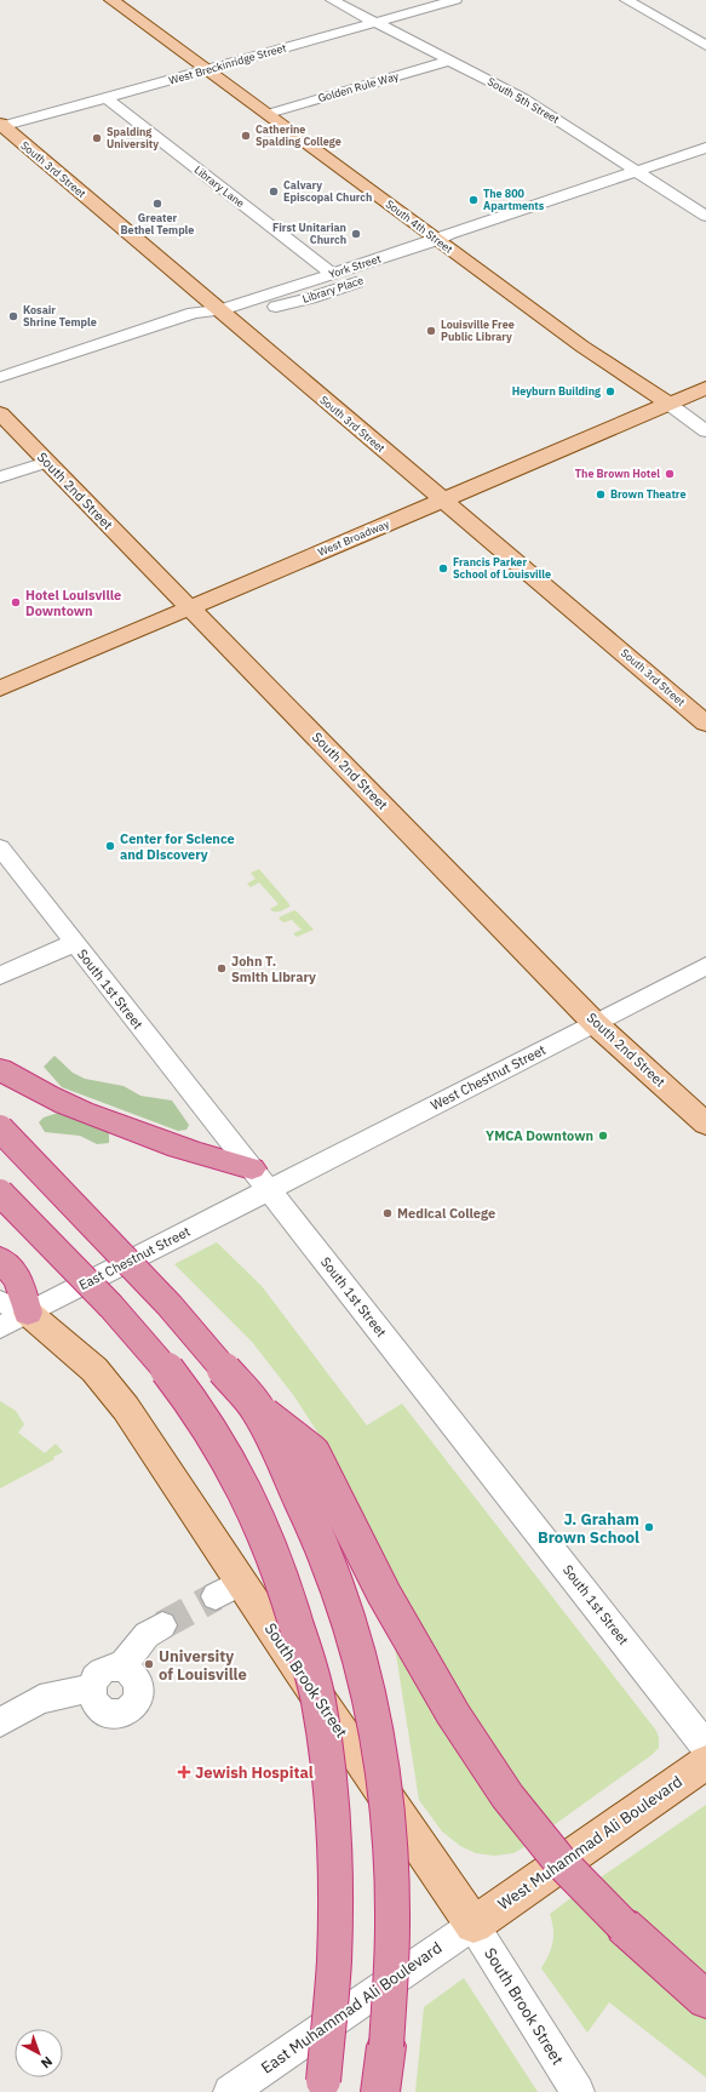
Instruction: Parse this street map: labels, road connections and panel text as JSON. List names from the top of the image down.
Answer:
{
  "streets": {
    "main road": [
      "South 3rd Street",
      "South 4th Street",
      "South 2nd Street",
      "West Broadway",
      "South Brook Street",
      "West Muhammad Ali Boulevard"
    ],
    "street": [
      "West Breckinridge Street",
      "Golden Rule Way",
      "South 5th Street",
      "Library Lane",
      "York Street",
      "Library Place",
      "South 1st Street",
      "West Chestnut Street",
      "East Chestnut Street",
      "East Muhammad Ali Boulevard"
    ]
  },
  "crossings": [
    ["West Breckinridge Street", "South 5th Street"],
    ["West Breckinridge Street", "South 3rd Street"],
    ["West Breckinridge Street", "Library Lane"],
    ["West Breckinridge Street", "South 4th Street"],
    ["Golden Rule Way", "South 5th Street"],
    ["Golden Rule Way", "South 4th Street"],
    ["South 5th Street", "York Street"],
    ["South 3rd Street", "York Street"],
    ["South 3rd Street", "Library Place"],
    ["South 3rd Street", "West Broadway"],
    ["Library Lane", "York Street"],
    ["South 4th Street", "York Street"],
    ["South 4th Street", "West Broadway"],
    ["York Street", "Library Place"],
    ["South 2nd Street", "West Broadway"],
    ["South 2nd Street", "West Chestnut Street"],
    ["South 1st Street", "West Chestnut Street"],
    ["South 1st Street", "East Chestnut Street"],
    ["West Chestnut Street", "East Chestnut Street"],
    ["East Chestnut Street", "South Brook Street"],
    ["South Brook Street", "West Muhammad Ali Boulevard"],
    ["South Brook Street", "East Muhammad Ali Boulevard"],
    ["West Muhammad Ali Boulevard", "East Muhammad Ali Boulevard"]
  ],
  "places": {
    "other": [
      "Catherine Spalding College",
      "Spalding University",
      "Calvary Episcopal Church",
      "The 800 Apartments",
      "Greater Bethel Temple",
      "First Unitarian Church",
      "Kosair Shrine Temple",
      "Louisville Free Public Library",
      "Heyburn Building",
      "The Brown Hotel",
      "Brown Theatre",
      "Francis Parker School of Louisville",
      "Hotel Louisville Downtown",
      "Center for Science and Discovery",
      "John T. Smith Library",
      "YMCA Downtown",
      "Medical College",
      "J. Graham Brown School",
      "University of Louisville"
    ],
    "health": ["Jewish Hospital"]
  },
  "north": "bottom right"
}
